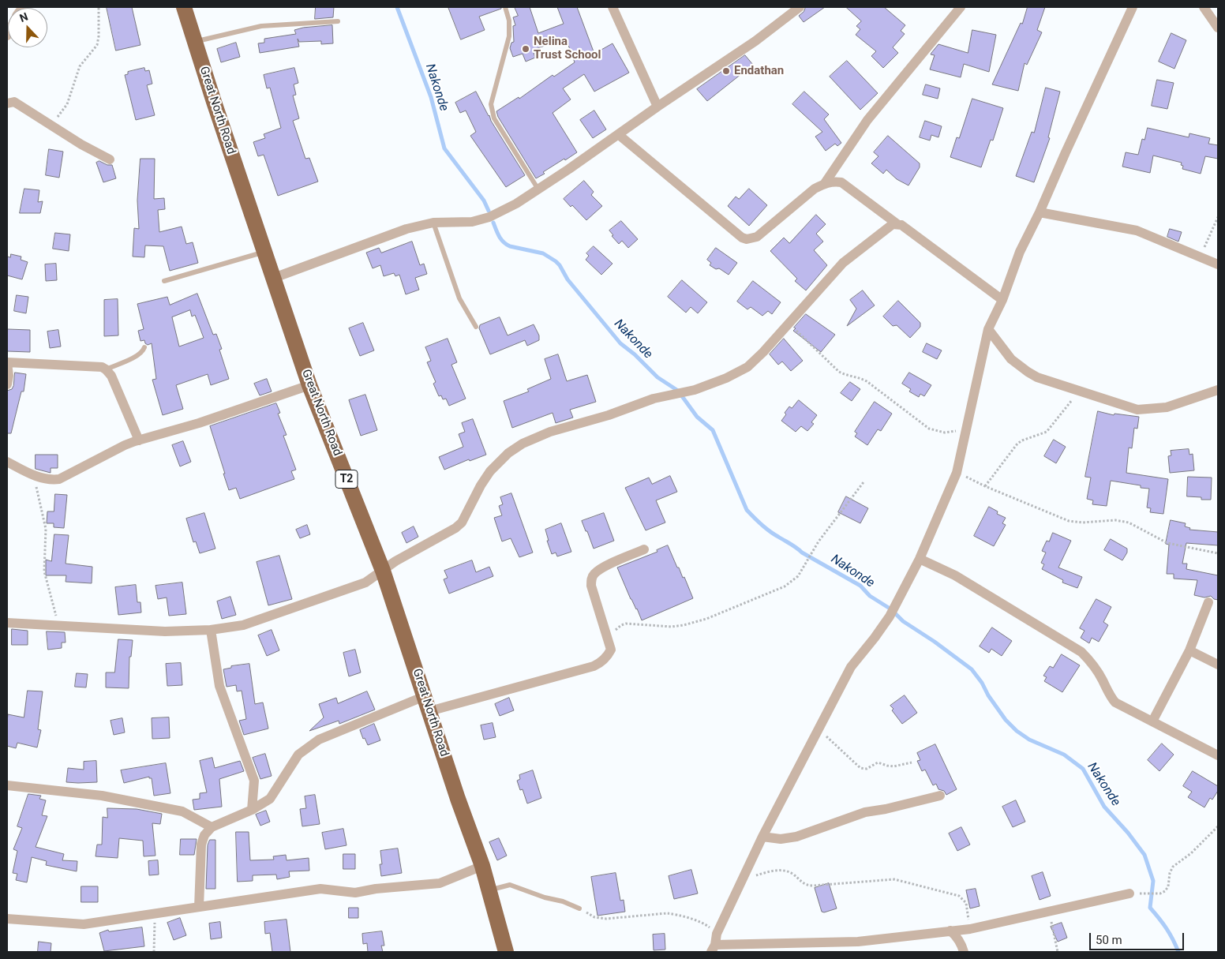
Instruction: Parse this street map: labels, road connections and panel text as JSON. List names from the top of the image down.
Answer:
{
  "streets": {
    "highway": ["Great North Road", "T2"]
  },
  "water": ["Nakonde"],
  "places": ["Nelina Trust School", "Endathan"],
  "scale_bar": "50 m",
  "north": "top"
}
